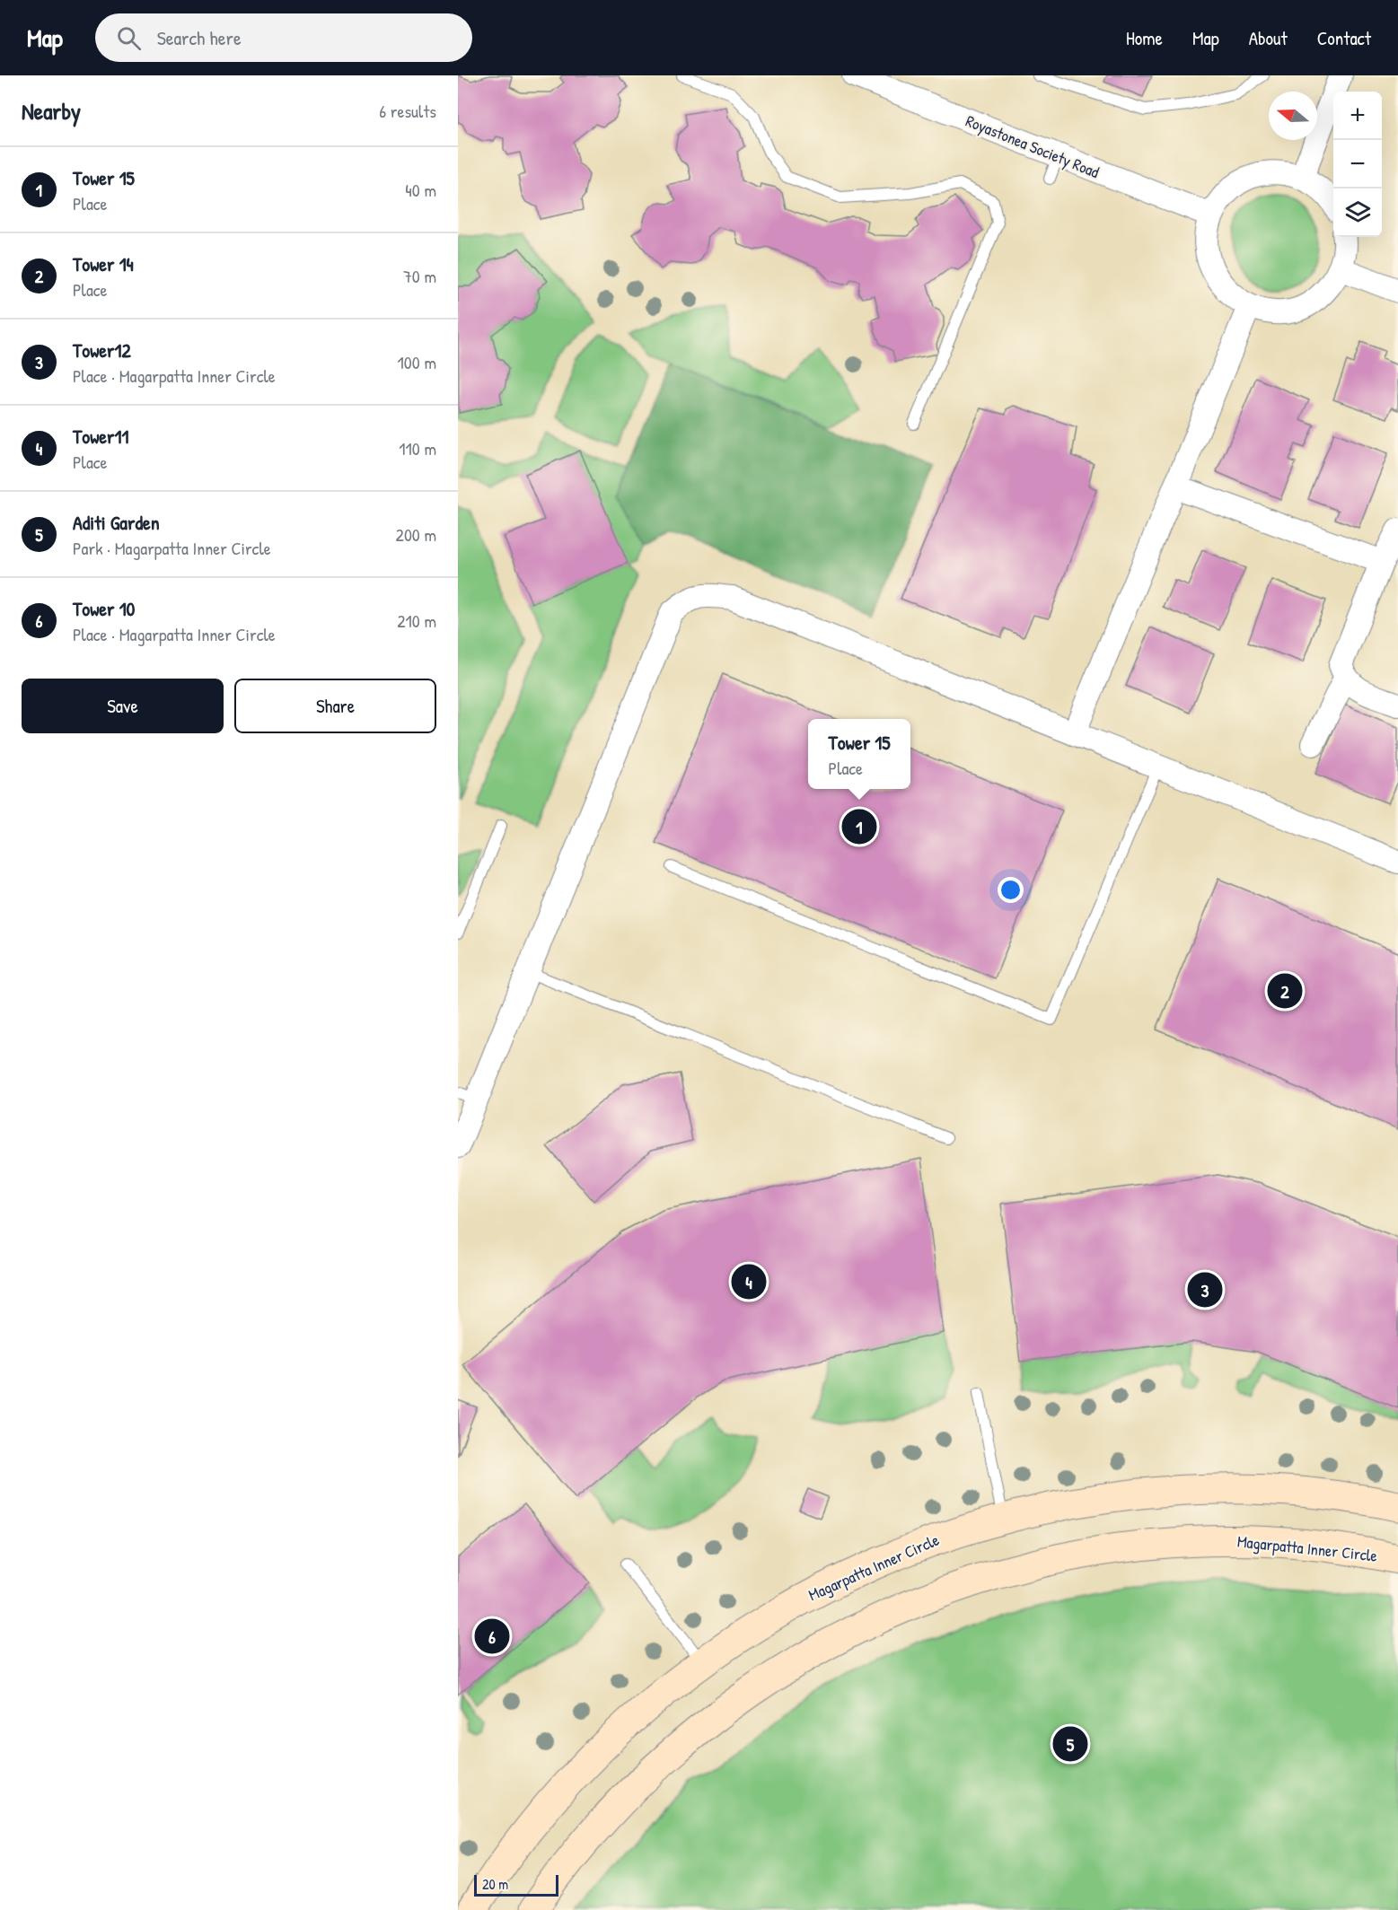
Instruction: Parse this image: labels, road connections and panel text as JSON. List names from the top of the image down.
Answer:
{
  "streets": {
    "street": ["Royastonea Society Road", "Magarpatta Inner Circle"]
  },
  "scale_bar": "20 m",
  "north": "left",
  "page": {
    "header": "Map",
    "search": "Search here",
    "nav": [
      "Home",
      "Map",
      "About",
      "Contact"
    ],
    "heading": ["Nearby", "6 results"],
    "map_buttons": ["+", "−"],
    "list": [
      {
        "mark": "1",
        "name": "Tower 15",
        "note": "Place",
        "value": "40 m"
      },
      {
        "mark": "2",
        "name": "Tower 14",
        "note": "Place",
        "value": "70 m"
      },
      {
        "mark": "3",
        "name": "Tower12",
        "note": "Place · Magarpatta Inner Circle",
        "value": "100 m"
      },
      {
        "mark": "4",
        "name": "Tower11",
        "note": "Place",
        "value": "110 m"
      },
      {
        "mark": "5",
        "name": "Aditi Garden",
        "note": "Park · Magarpatta Inner Circle",
        "value": "200 m"
      },
      {
        "mark": "6",
        "name": "Tower 10",
        "note": "Place · Magarpatta Inner Circle",
        "value": "210 m"
      }
    ],
    "buttons": ["Save", "Share"],
    "popup": ["Tower 15", "Place"],
    "pins": [
      "1",
      "2",
      "4",
      "3",
      "6",
      "5"
    ],
    "scale": "20 m"
  }
}
